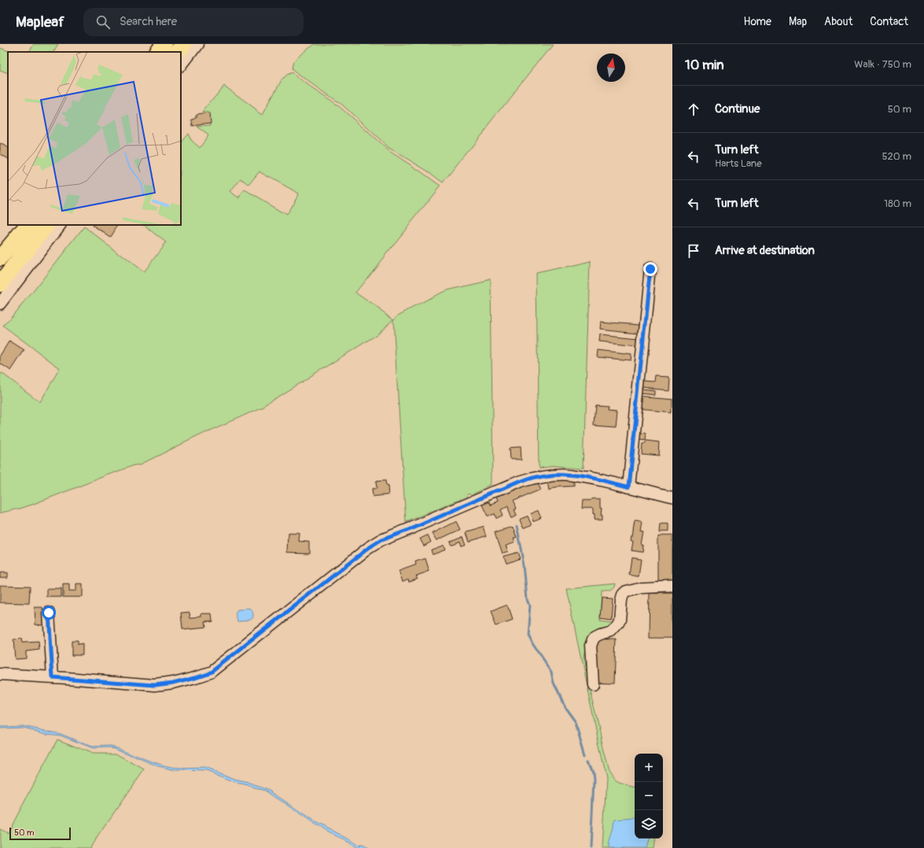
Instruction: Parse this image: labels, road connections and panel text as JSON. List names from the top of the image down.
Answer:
{
  "scale_bar": "50 m",
  "north": "top",
  "page": {
    "header": "Mapleaf",
    "search": "Search here",
    "nav": [
      "Home",
      "Map",
      "About",
      "Contact"
    ],
    "heading": ["10 min", "Walk · 750 m"],
    "list": [
      ["Continue", "50 m"],
      ["Turn left", "Harts Lane", "520 m"],
      ["Turn left", "180 m"],
      "Arrive at destination"
    ],
    "map_buttons": ["+", "−"],
    "scale": "50 m"
  }
}
